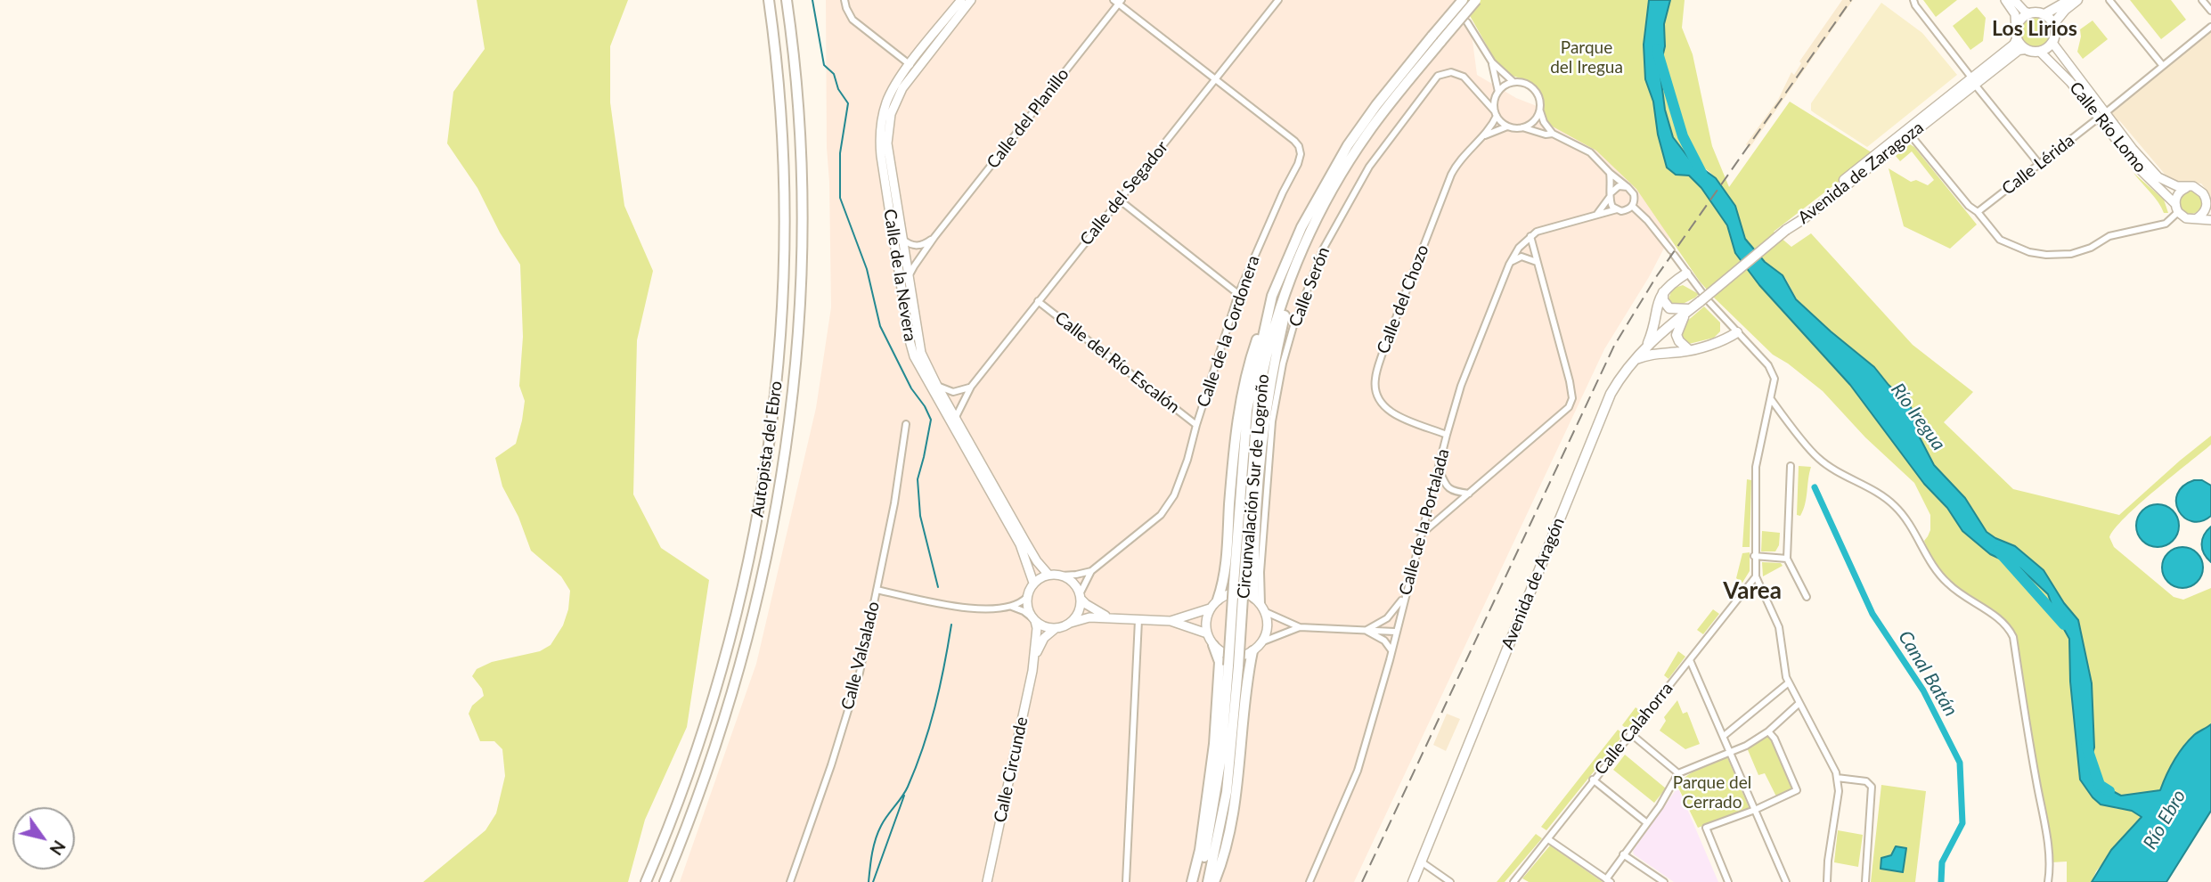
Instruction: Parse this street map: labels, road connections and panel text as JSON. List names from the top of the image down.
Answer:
{
  "streets": {
    "highway": ["Autopista del Ebro", "Circunvalación Sur de Logroño"],
    "main road": [
      "Calle Río Lomo",
      "Avenida de Zaragoza",
      "Calle de la Nevera",
      "Avenida de Aragón",
      "Calle Circunde"
    ],
    "street": [
      "Calle del Planillo",
      "Calle Lérida",
      "Calle del Segador",
      "Calle Serón",
      "Calle del Chozo",
      "Calle de la Cordonera",
      "Calle del Río Escalón",
      "Calle de la Portalada",
      "Calle Valsalado",
      "Calle Calahorra"
    ]
  },
  "crossings": [
    ["Calle del Planillo", "Calle de la Nevera"],
    ["Calle del Planillo", "Calle de la Cordonera"],
    ["Calle Río Lomo", "Calle Lérida"],
    ["Calle Río Lomo", "Avenida de Zaragoza"],
    ["Avenida de Zaragoza", "Avenida de Aragón"],
    ["Calle del Segador", "Calle de la Nevera"],
    ["Calle del Segador", "Calle de la Cordonera"],
    ["Calle del Segador", "Calle del Río Escalón"],
    ["Calle de la Nevera", "Calle de la Cordonera"],
    ["Calle de la Nevera", "Calle Circunde"],
    ["Calle Serón", "Calle del Chozo"],
    ["Calle del Chozo", "Calle de la Portalada"],
    ["Calle de la Cordonera", "Calle del Río Escalón"],
    ["Calle de la Cordonera", "Calle Circunde"]
  ],
  "districts": ["Los Lirios", "Varea"],
  "water": ["Río Iregua", "Canal Batán", "Río Ebro"],
  "parks": ["Parque del Iregua", "Parque del Cerrado"],
  "north": "bottom right"
}
